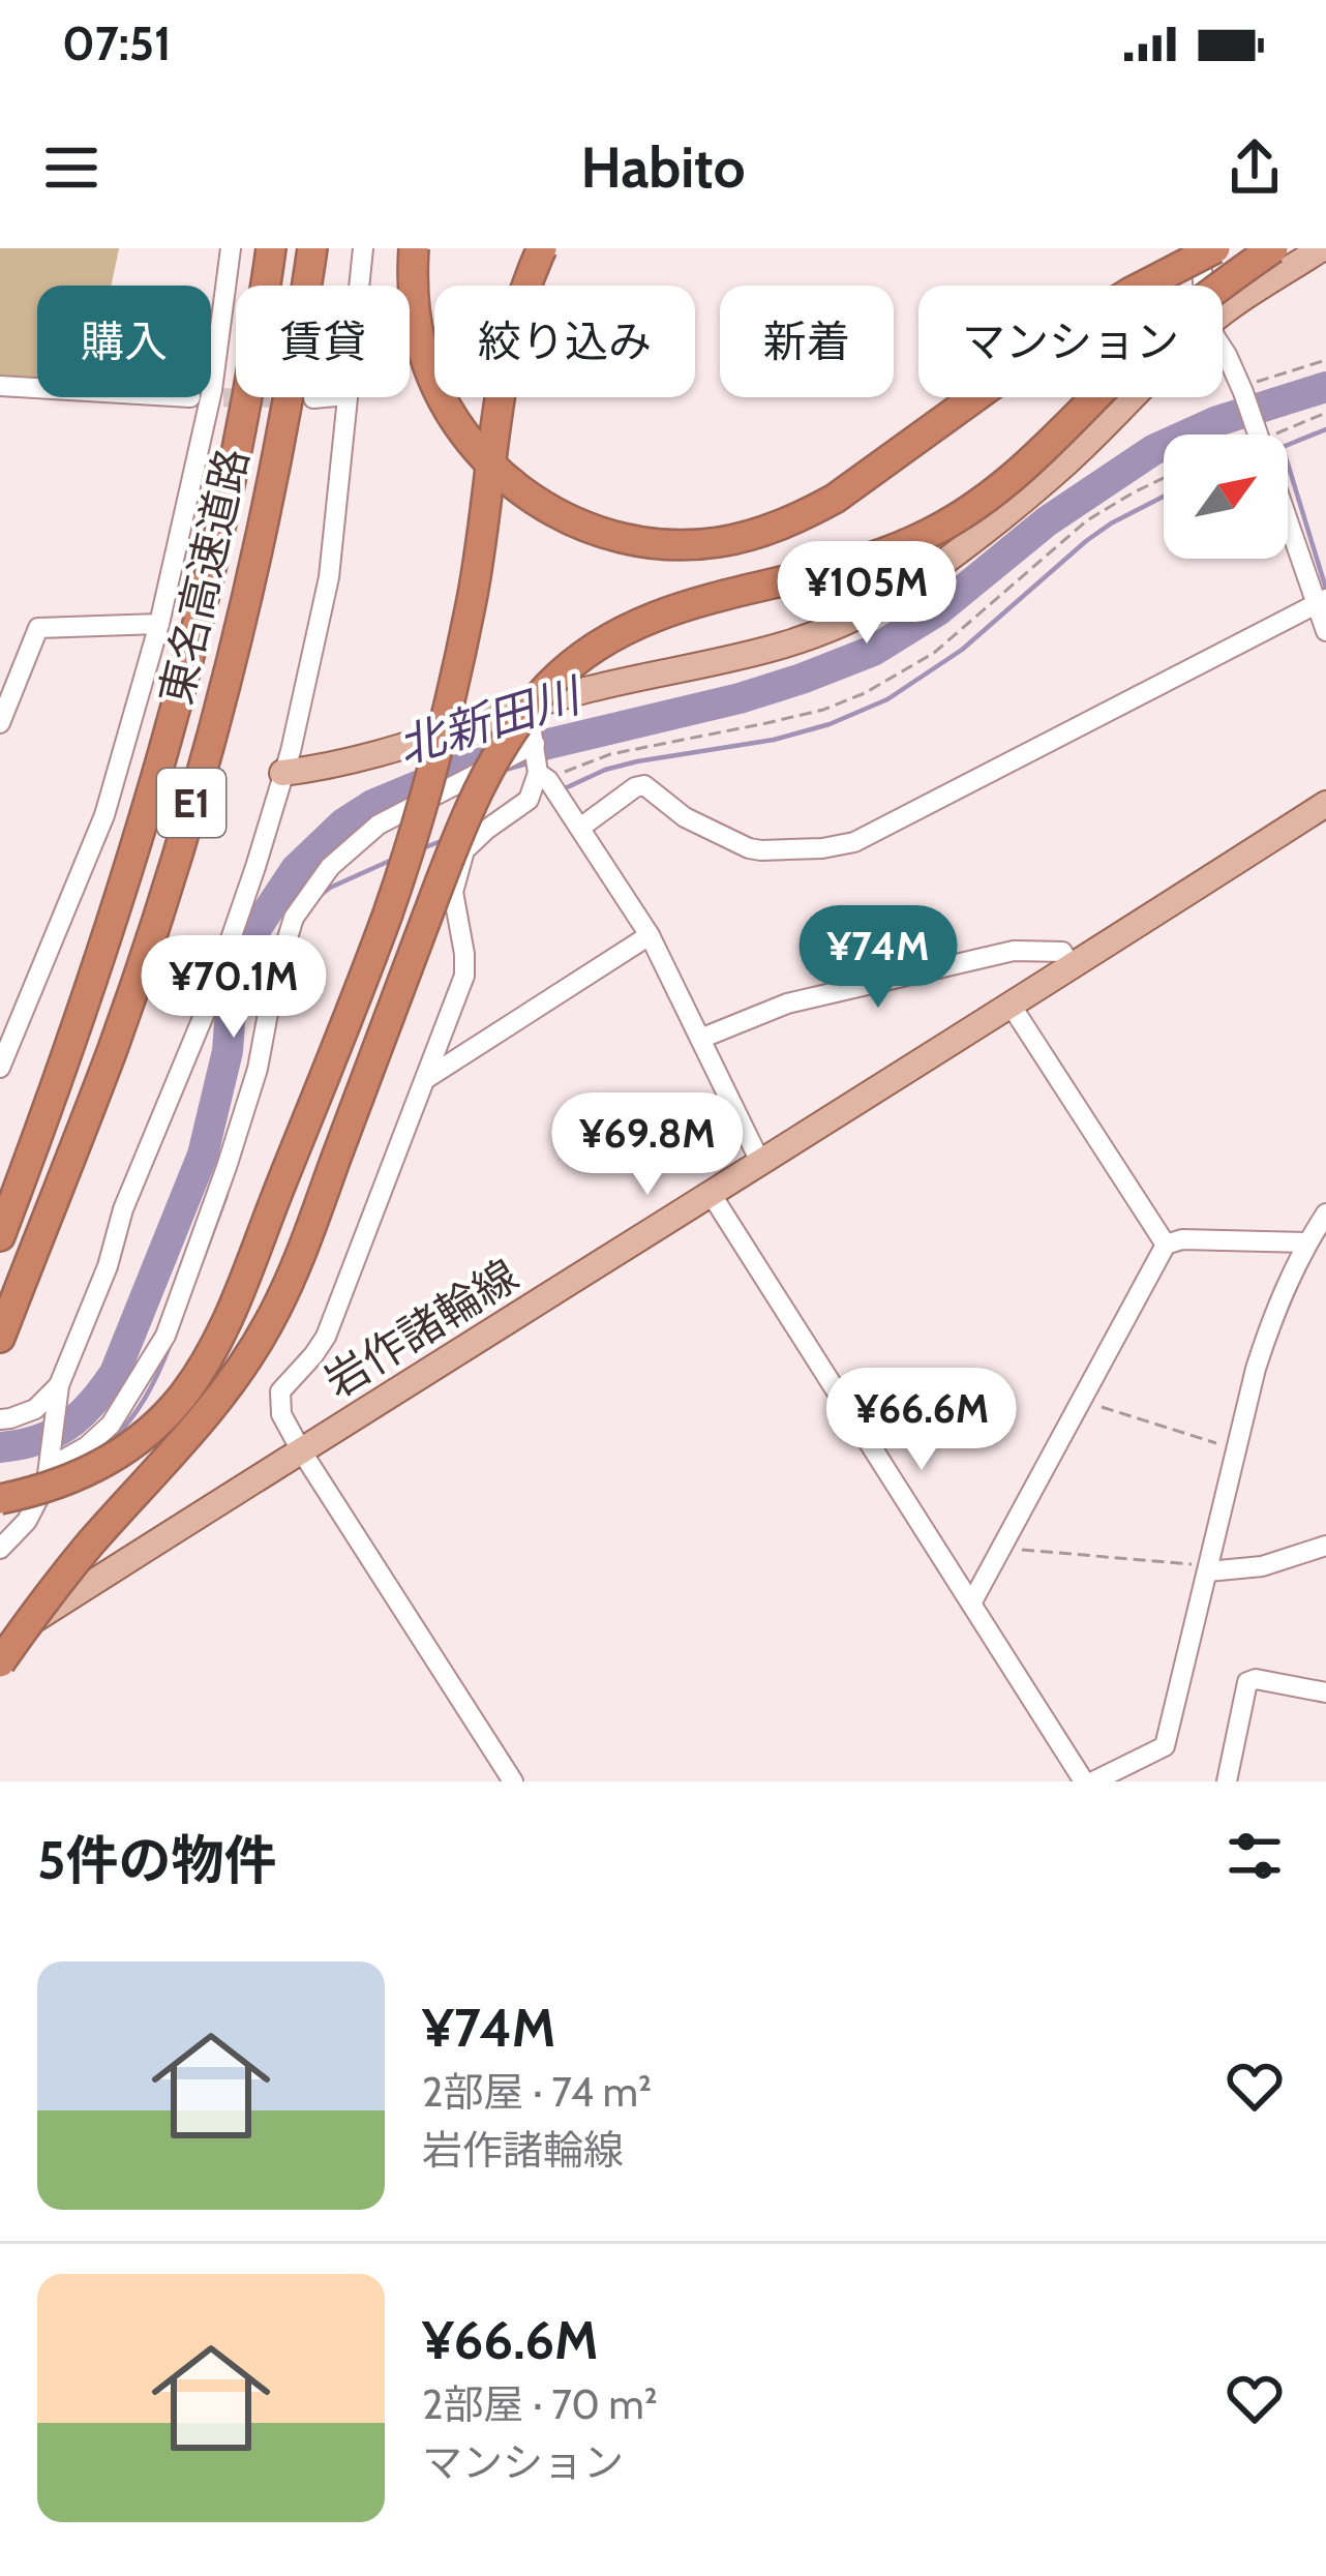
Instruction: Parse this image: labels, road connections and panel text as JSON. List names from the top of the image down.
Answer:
{
  "streets": {
    "highway": ["東名高速道路", "E1"],
    "main road": ["岩作諸輪線"]
  },
  "water": ["北新田川"],
  "north": "top right",
  "page": {
    "status": "07:51",
    "header": "Habito",
    "chip": [
      "購入",
      "賃貸",
      "絞り込み",
      "新着",
      "マンション"
    ],
    "price": [
      "¥105M",
      "¥74M",
      "¥70.1M",
      "¥69.8M",
      "¥66.6M"
    ],
    "heading": "5件の物件",
    "list": [
      {
        "name": "¥74M",
        "note": "2部屋 · 74 m² · 岩作諸輪線"
      },
      {
        "name": "¥66.6M",
        "note": "2部屋 · 70 m² · マンション"
      }
    ]
  }
}
